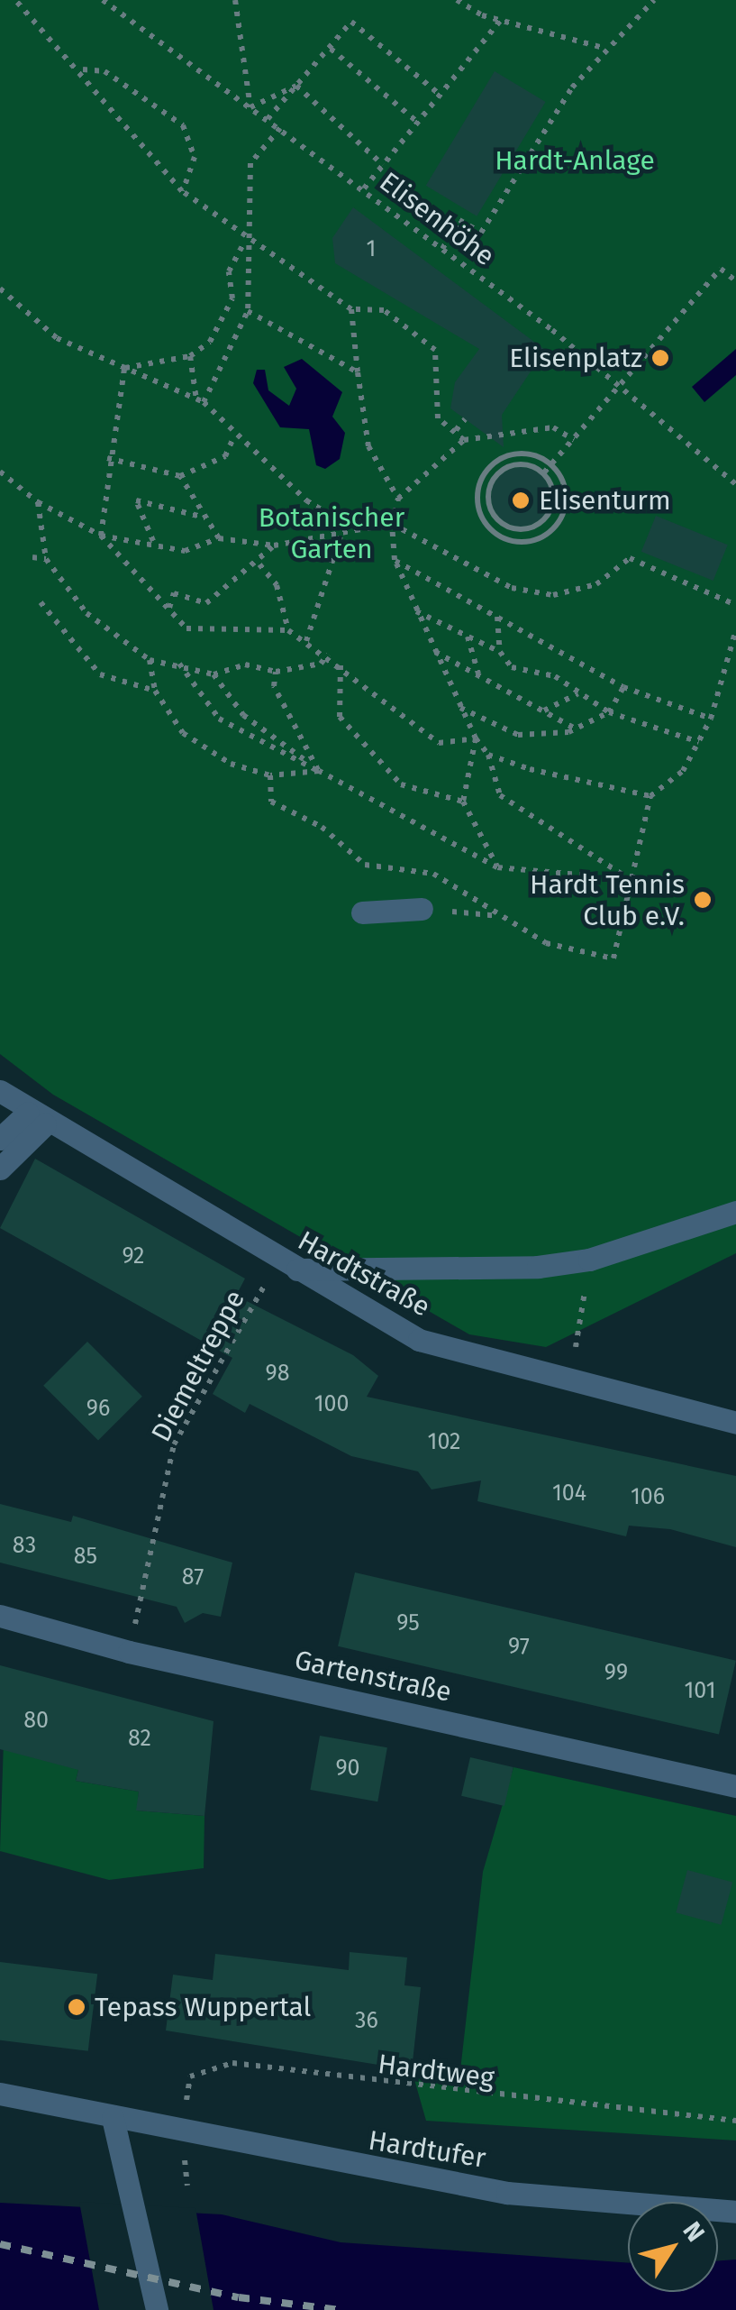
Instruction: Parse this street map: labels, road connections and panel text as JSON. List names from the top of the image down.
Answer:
{
  "streets": {
    "street": ["Hardtstraße", "Gartenstraße", "Hardtufer"],
    "path": ["Elisenhöhe", "Diemeltreppe", "Hardtweg"]
  },
  "crossings": [
    ["Hardtstraße", "Diemeltreppe"],
    ["Hardtweg", "Hardtufer"]
  ],
  "parks": ["Hardt-Anlage", "Botanischer Garten"],
  "places": [
    "Elisenplatz",
    "Elisenturm",
    "Hardt Tennis Club e.V.",
    "Tepass Wuppertal"
  ],
  "house_numbers": [
    "1",
    "92",
    "98",
    "100",
    "96",
    "102",
    "104",
    "106",
    "83",
    "85",
    "87",
    "95",
    "97",
    "99",
    "101",
    "80",
    "82",
    "90",
    "36"
  ],
  "north": "top right"
}
